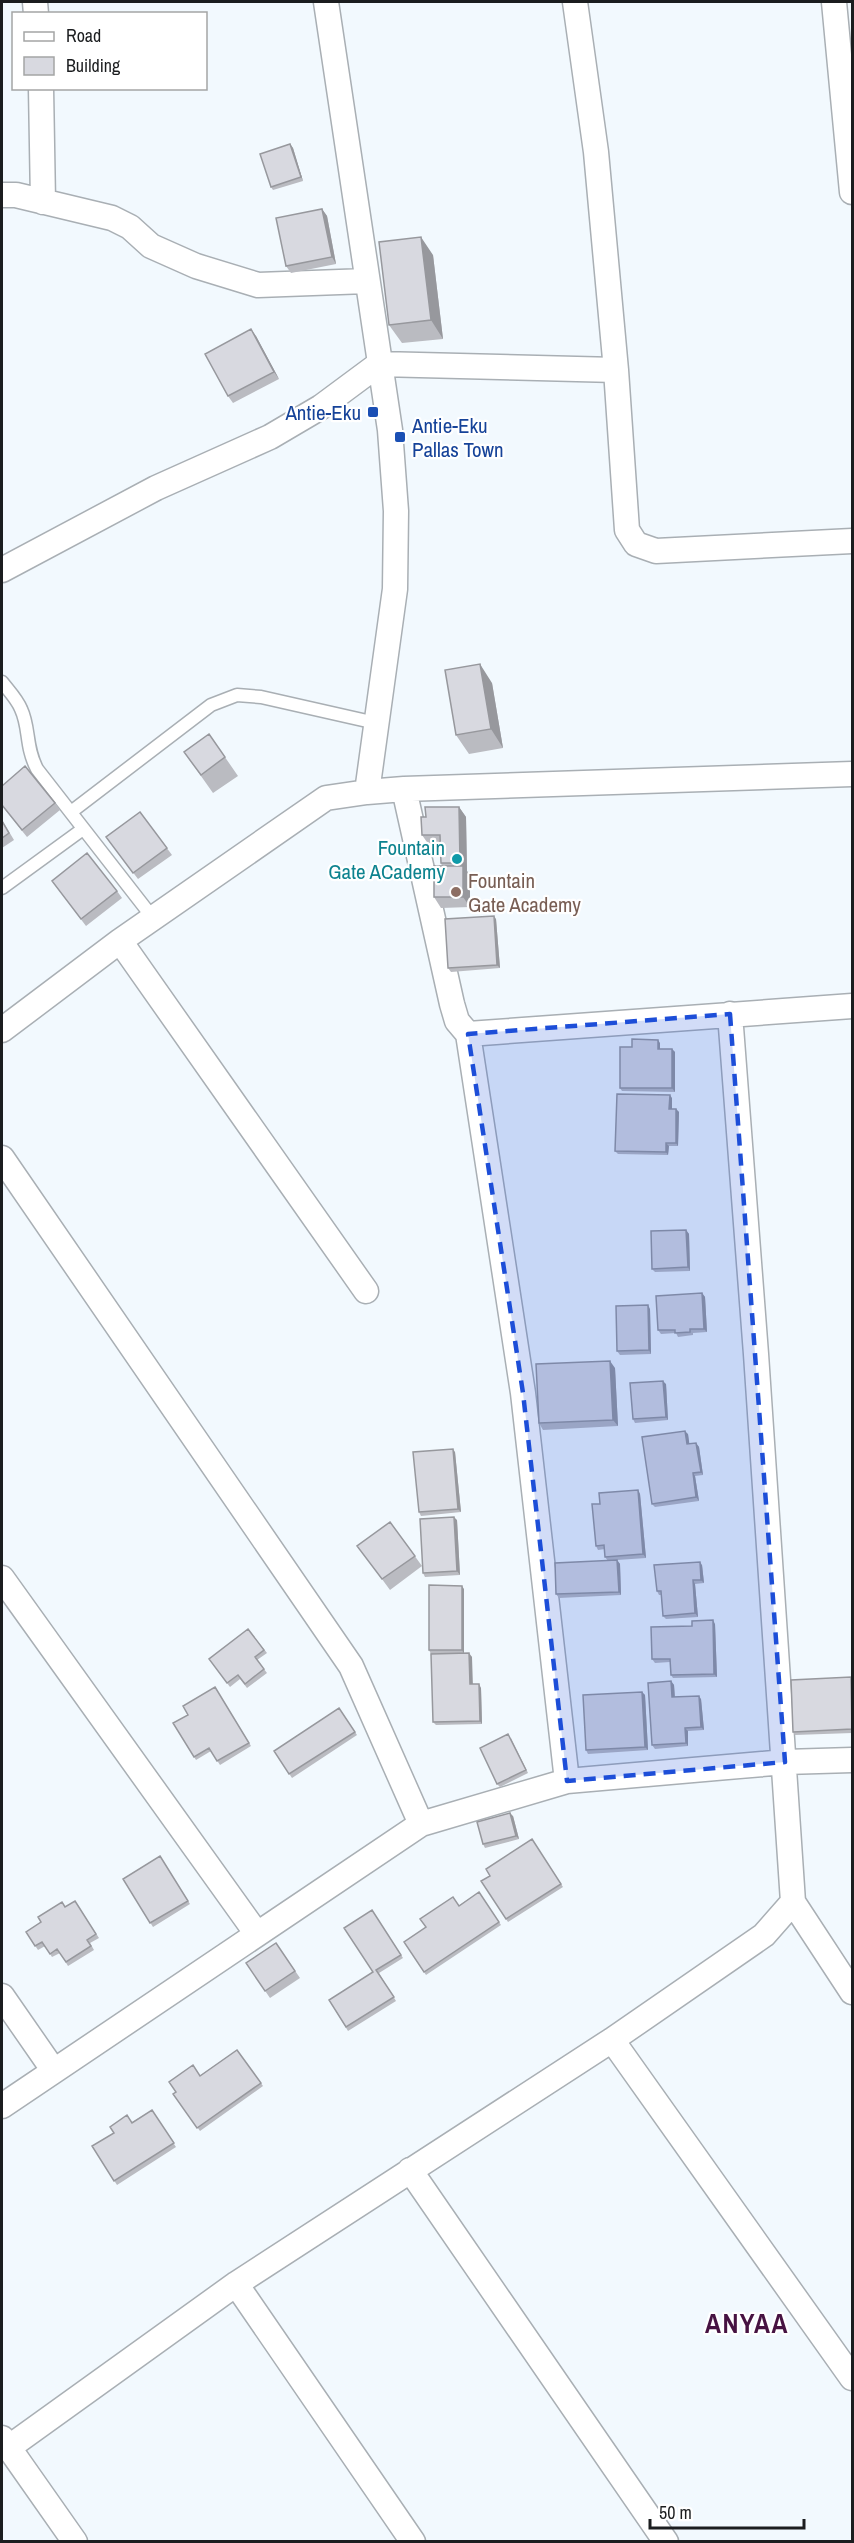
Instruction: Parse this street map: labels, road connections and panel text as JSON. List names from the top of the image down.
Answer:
{
  "districts": ["ANYAA"],
  "places": {
    "transit": ["Antie-Eku", "Antie-Eku Pallas Town"],
    "other": ["Fountain Gate ACademy", "Fountain Gate Academy"]
  },
  "legend": ["Road", "Building"],
  "scale_bar": "50 m"
}
